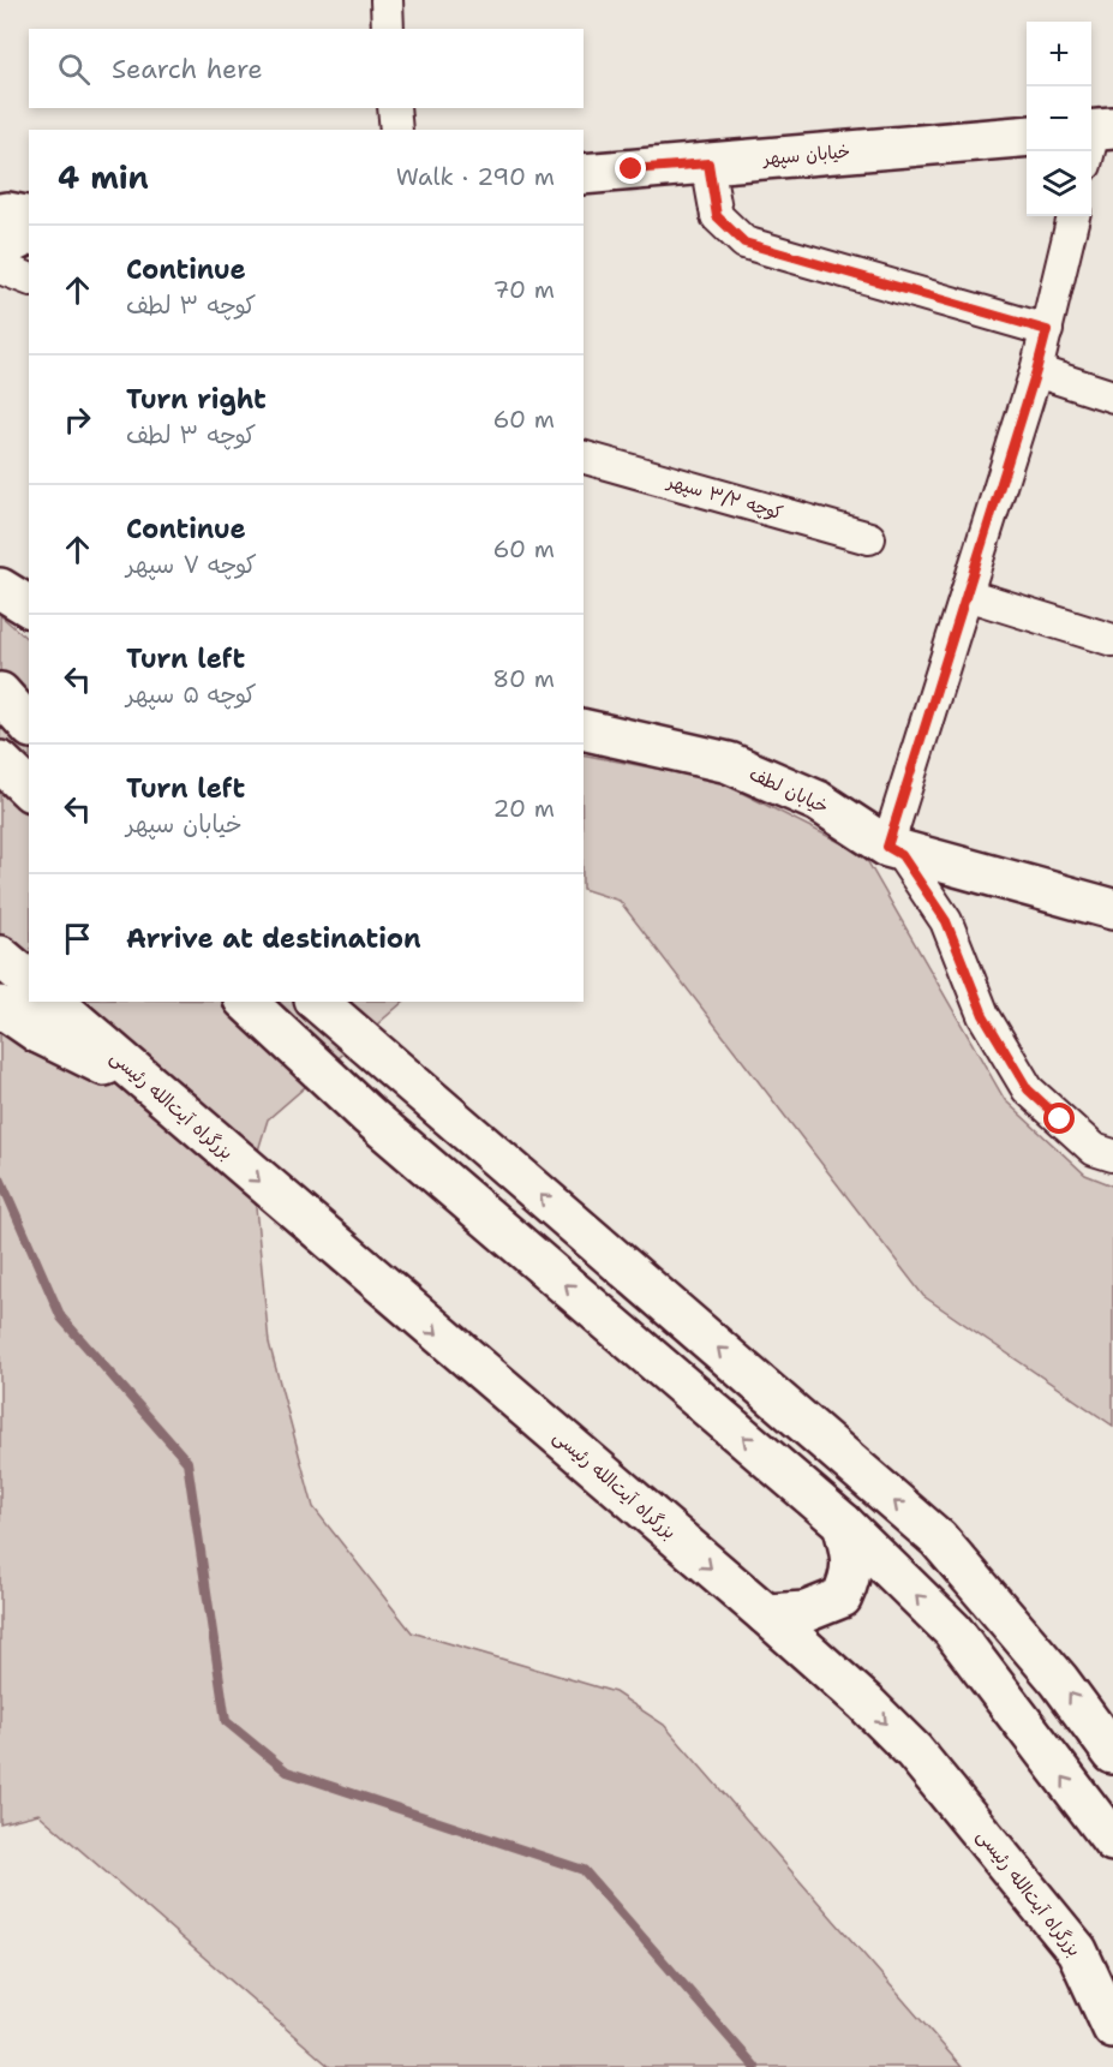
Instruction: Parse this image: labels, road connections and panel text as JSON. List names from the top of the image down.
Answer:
{
  "streets": {
    "main road": ["خیابان سپهر", "خیابان لطف", "بزرگراه آیت‌الله رئیسی"],
    "street": ["کوچه ۳/۲ سپهر"]
  },
  "page": {
    "map_buttons": ["+", "−"],
    "search": "Search here",
    "heading": ["4 min", "Walk · 290 m"],
    "list": [
      ["Continue", "کوچه ۳ لطف", "70 m"],
      ["Turn right", "کوچه ۳ لطف", "60 m"],
      ["Continue", "کوچه ۷ سپهر", "60 m"],
      ["Turn left", "کوچه ۵ سپهر", "80 m"],
      ["Turn left", "خیابان سپهر", "20 m"],
      "Arrive at destination"
    ]
  }
}
